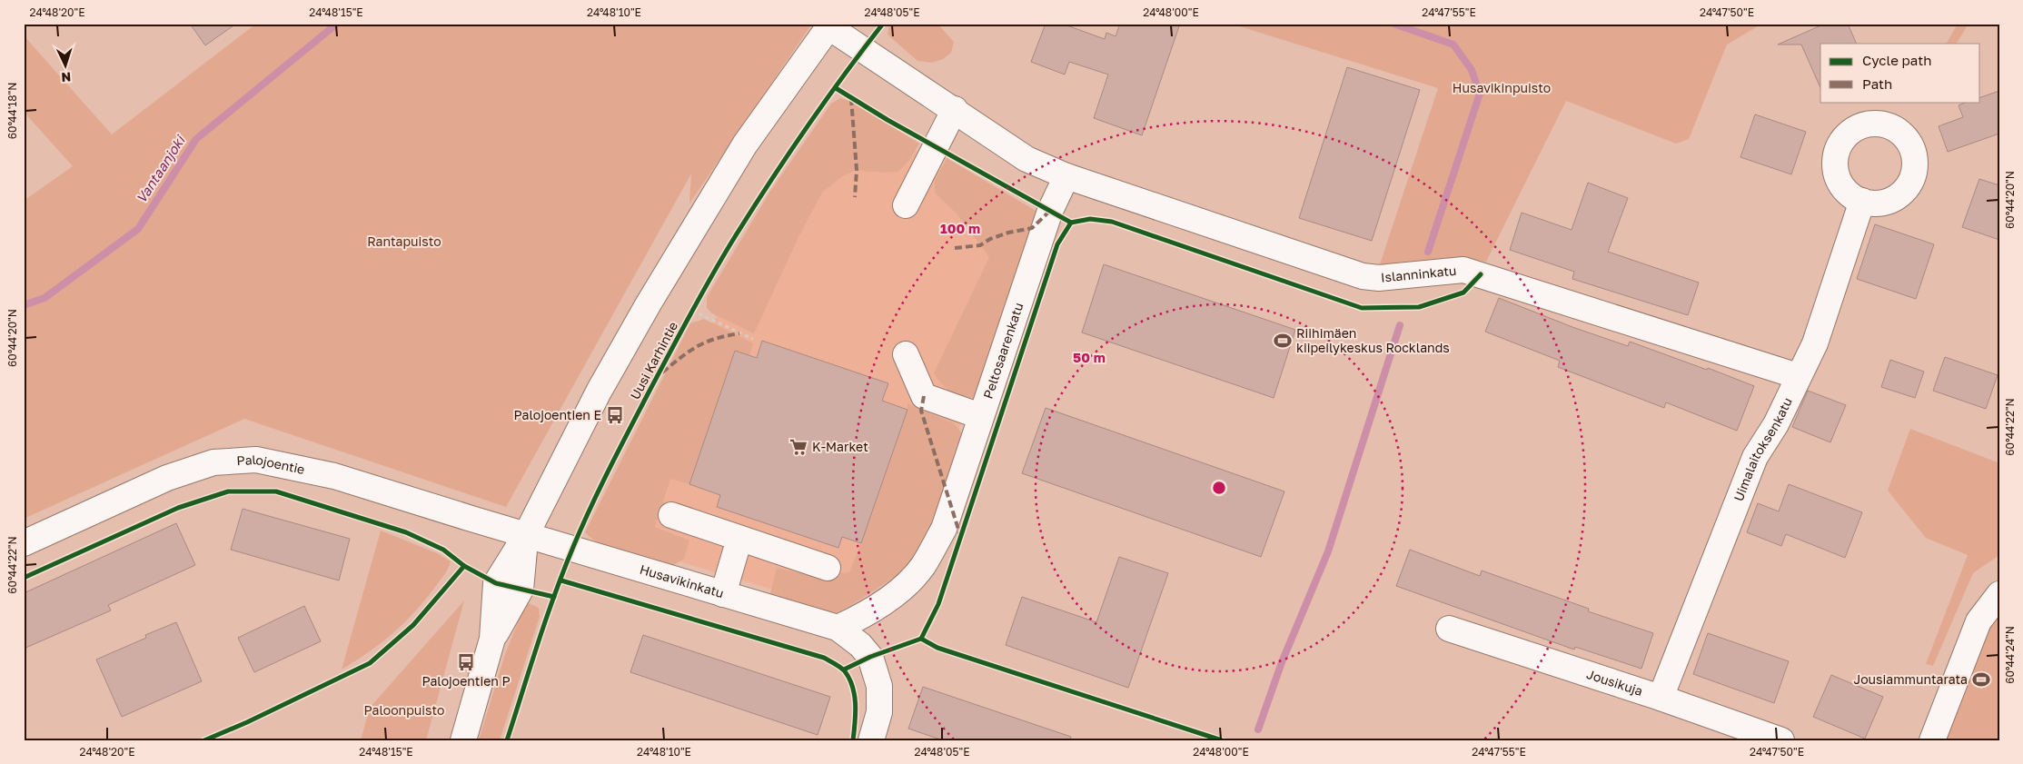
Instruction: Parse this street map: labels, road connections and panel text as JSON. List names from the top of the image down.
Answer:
{
  "streets": {
    "street": [
      "Islanninkatu",
      "Peltosaarenkatu",
      "Uimalaitoksenkatu",
      "Palojoentie",
      "Husavikinkatu",
      "Jousikuja"
    ],
    "cycle path": ["Uusi Karhintie"]
  },
  "crossings": [
    ["Islanninkatu", "Peltosaarenkatu"],
    ["Islanninkatu", "Uimalaitoksenkatu"],
    ["Peltosaarenkatu", "Husavikinkatu"],
    ["Uimalaitoksenkatu", "Jousikuja"],
    ["Palojoentie", "Husavikinkatu"]
  ],
  "water": ["Vantaanjoki"],
  "parks": ["Husavikinpuisto", "Rantapuisto", "Paloonpuisto"],
  "places": {
    "sports": ["Riihimäen kiipeilykeskus Rocklands", "Jousiammuntarata"],
    "bus stop": ["Palojoentien E", "Palojoentien P"],
    "supermarket": ["K-Market"]
  },
  "legend": ["Cycle path", "Path"],
  "north": "bottom",
  "coordinates": [
    "24°48'20\"E",
    "24°48'15\"E",
    "24°48'10\"E",
    "24°48'05\"E",
    "24°48'00\"E",
    "24°47'55\"E",
    "24°47'50\"E",
    "60°44'18\"N",
    "60°44'20\"N",
    "60°44'22\"N",
    "60°44'24\"N"
  ],
  "rings": ["100 m", "50 m"]
}
